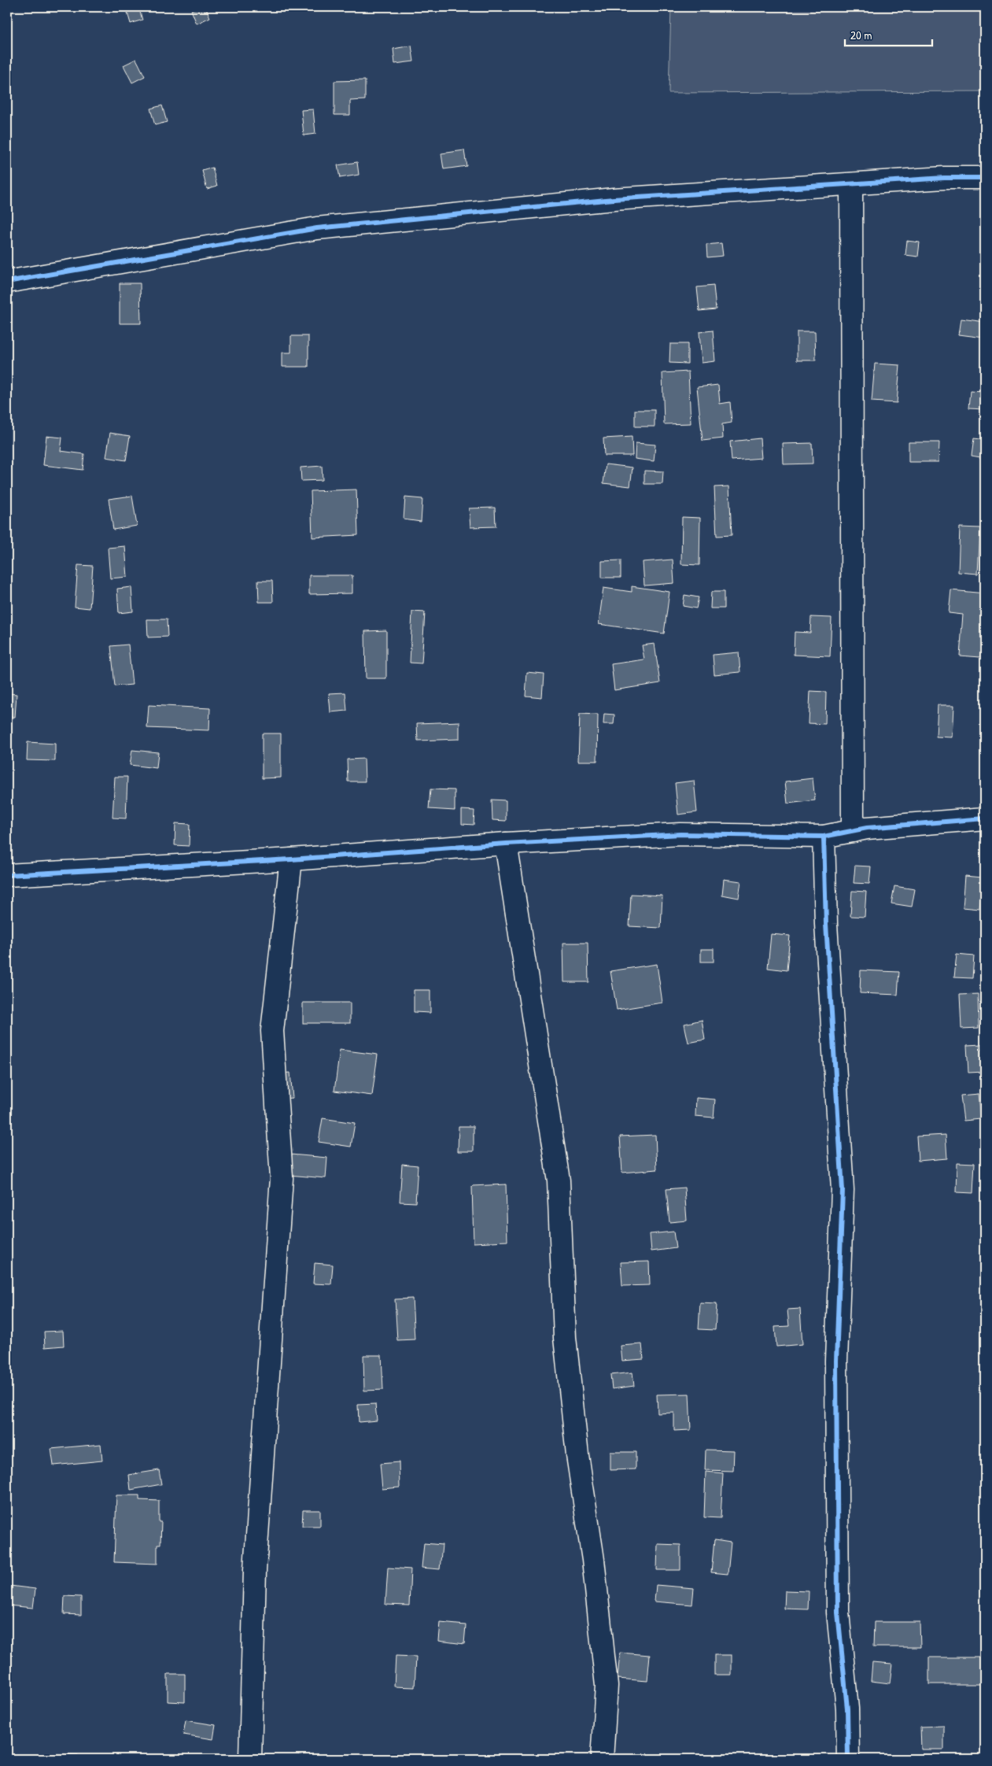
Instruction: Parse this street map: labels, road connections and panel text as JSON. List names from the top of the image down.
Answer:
{
  "scale_bar": "20 m"
}
